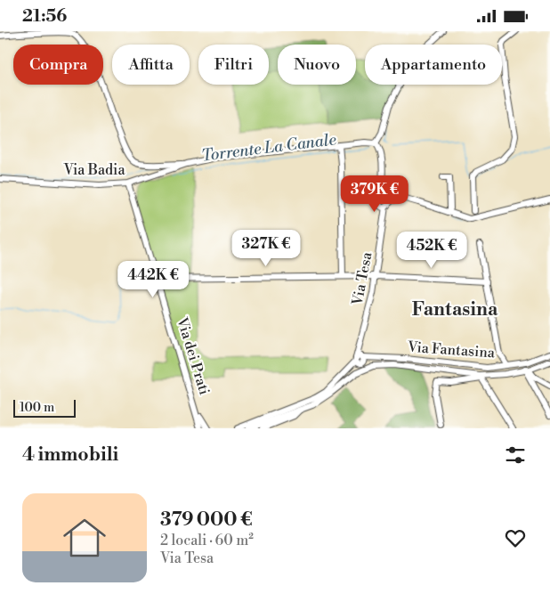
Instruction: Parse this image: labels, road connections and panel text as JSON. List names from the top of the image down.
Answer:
{
  "streets": {
    "street": [
      "Via Badia",
      "Via Tesa",
      "Via Fantasina",
      "Via dei Prati"
    ]
  },
  "crossings": [
    ["Via Badia", "Via dei Prati"],
    ["Via Tesa", "Via Fantasina"]
  ],
  "districts": ["Fantasina"],
  "water": ["Torrente La Canale"],
  "scale_bar": "100 m",
  "page": {
    "status": "21:56",
    "chip": [
      "Compra",
      "Affitta",
      "Filtri",
      "Nuovo",
      "Appartamento"
    ],
    "price": [
      "379K €",
      "327K €",
      "452K €",
      "442K €"
    ],
    "scale": "100 m",
    "heading": "4 immobili",
    "list": [
      {
        "name": "379 000 €",
        "note": "2 locali · 60 m² · Via Tesa"
      }
    ]
  }
}
